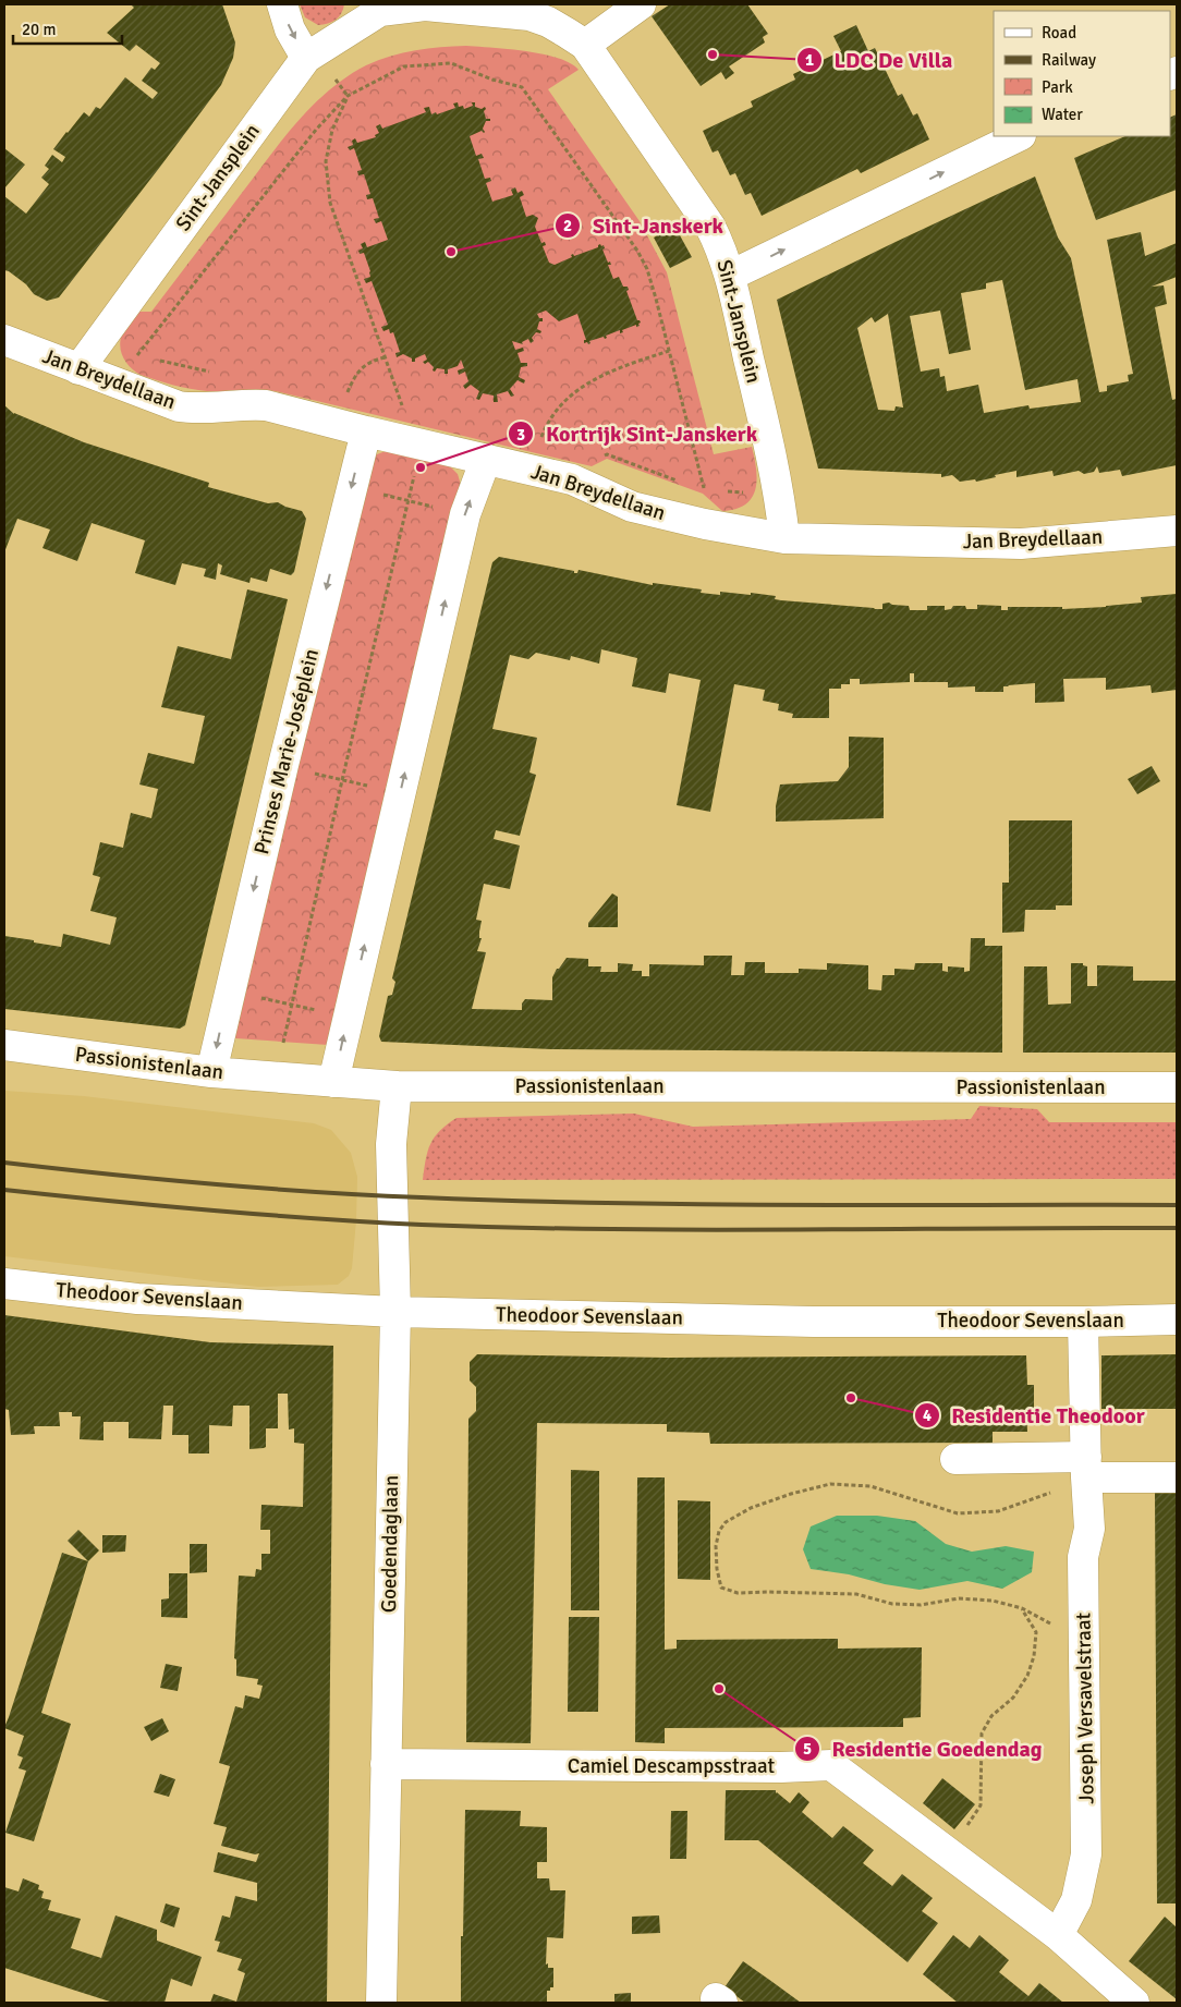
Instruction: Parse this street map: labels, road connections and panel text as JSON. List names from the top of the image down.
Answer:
{
  "streets": {
    "street": [
      "Sint-Jansplein",
      "Jan Breydellaan",
      "Prinses Marie-Joséplein",
      "Passionistenlaan",
      "Theodoor Sevenslaan",
      "Goedendaglaan",
      "Joseph Versavelstraat",
      "Camiel Descampsstraat"
    ]
  },
  "crossings": [
    ["Sint-Jansplein", "Jan Breydellaan"],
    ["Jan Breydellaan", "Prinses Marie-Joséplein"],
    ["Prinses Marie-Joséplein", "Passionistenlaan"],
    ["Passionistenlaan", "Goedendaglaan"],
    ["Theodoor Sevenslaan", "Goedendaglaan"],
    ["Theodoor Sevenslaan", "Joseph Versavelstraat"],
    ["Goedendaglaan", "Camiel Descampsstraat"],
    ["Joseph Versavelstraat", "Camiel Descampsstraat"]
  ],
  "places": [
    "LDC De Villa",
    "Sint-Janskerk",
    "Kortrijk Sint-Janskerk",
    "Residentie Theodoor",
    "Residentie Goedendag"
  ],
  "legend": [
    "Road",
    "Railway",
    "Park",
    "Water"
  ],
  "scale_bar": "20 m"
}
